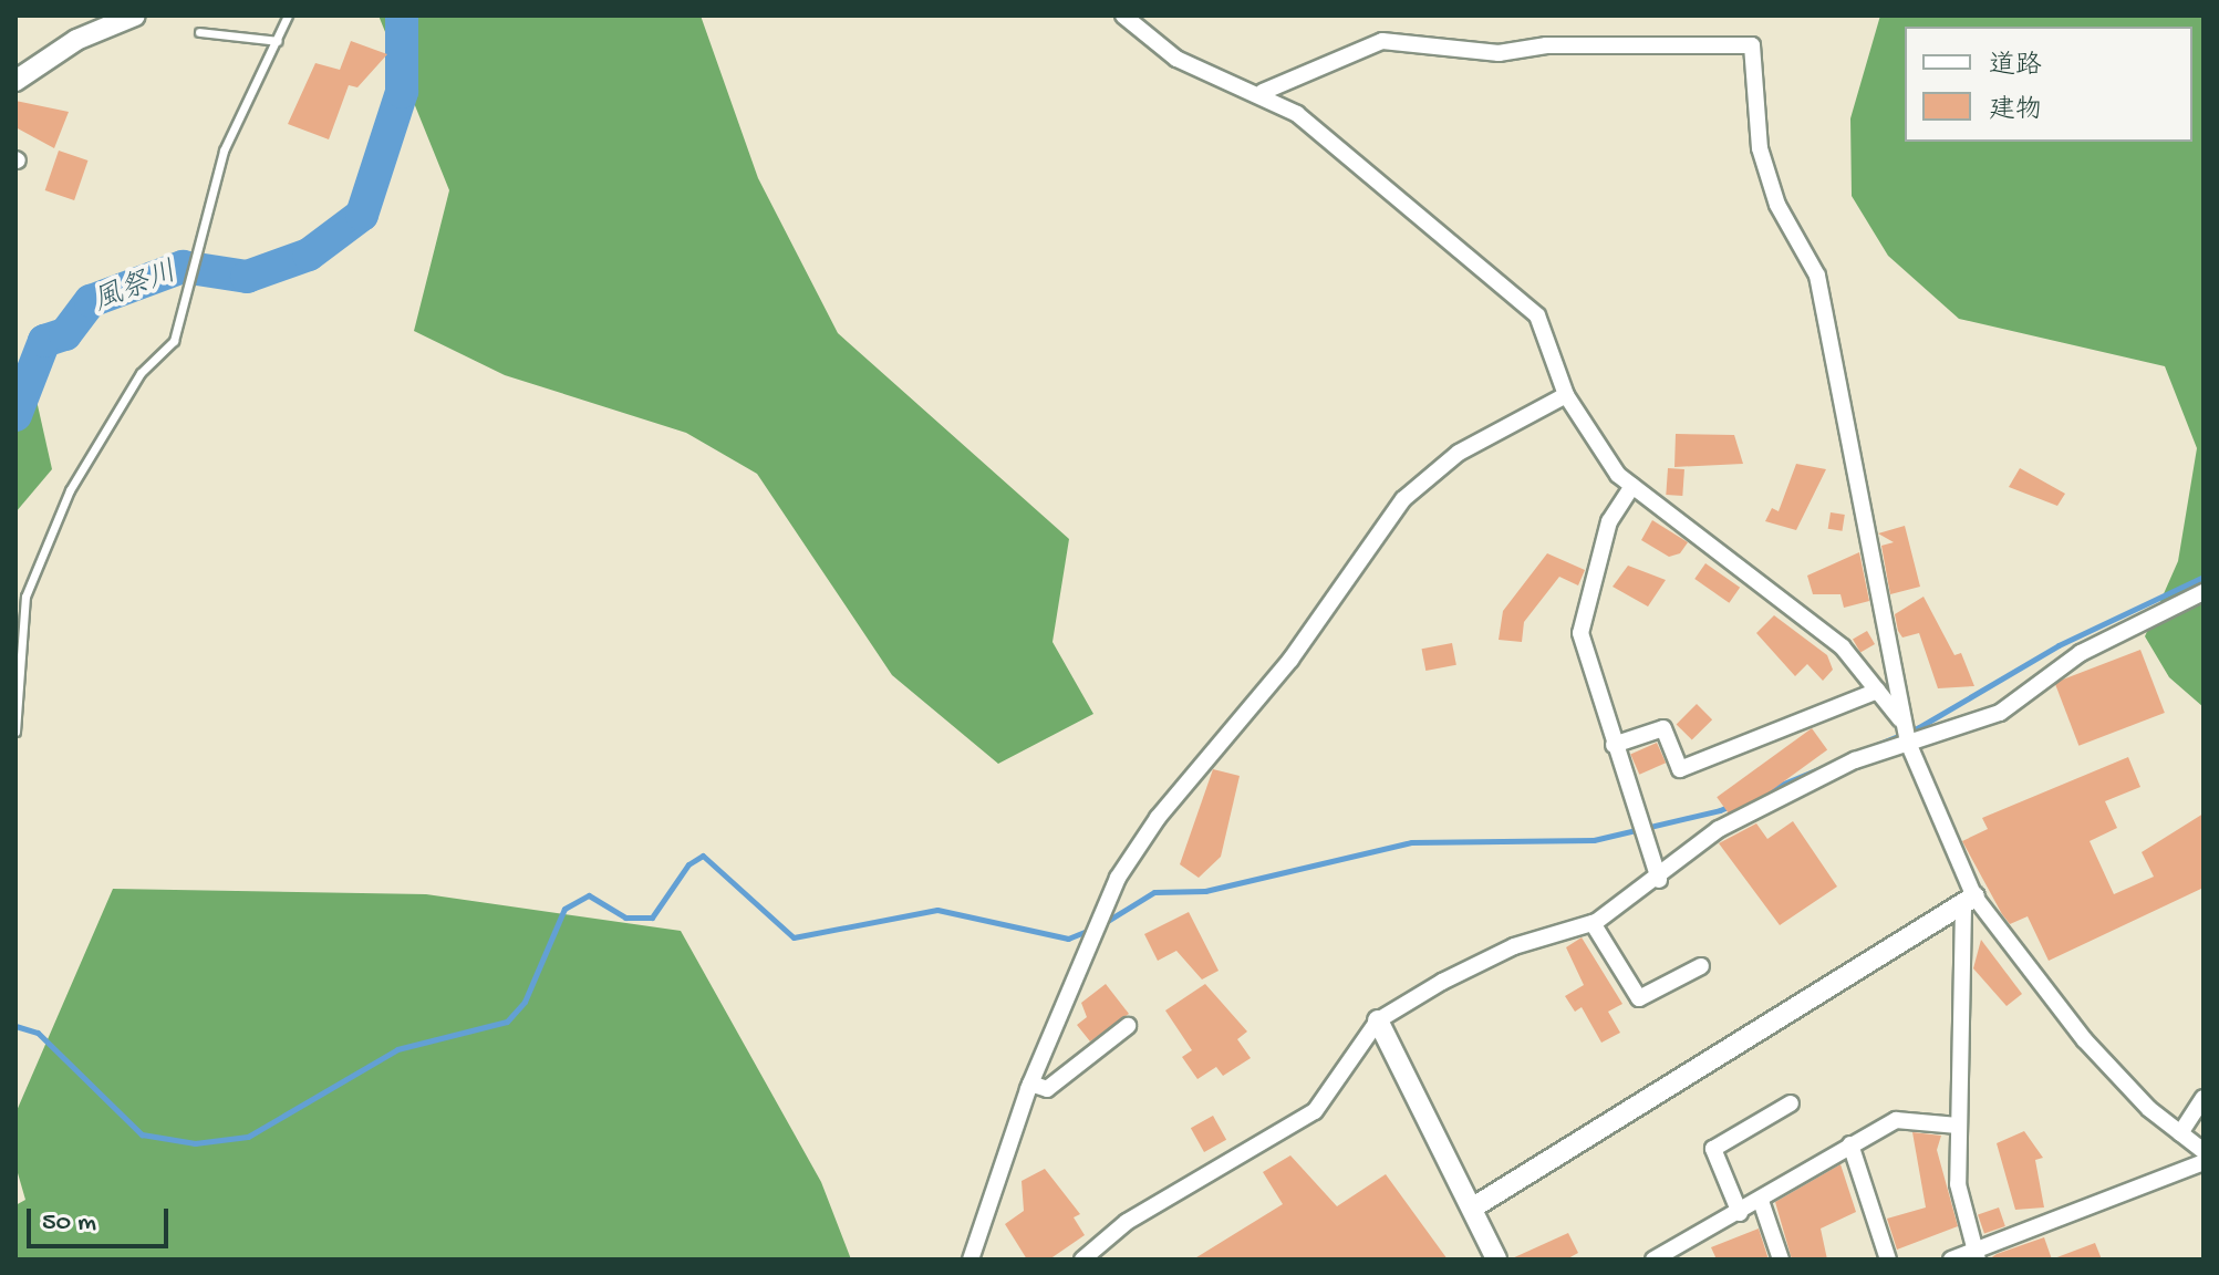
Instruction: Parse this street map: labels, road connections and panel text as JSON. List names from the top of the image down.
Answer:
{
  "water": ["風祭川"],
  "legend": ["道路", "建物"],
  "scale_bar": "50 m"
}
